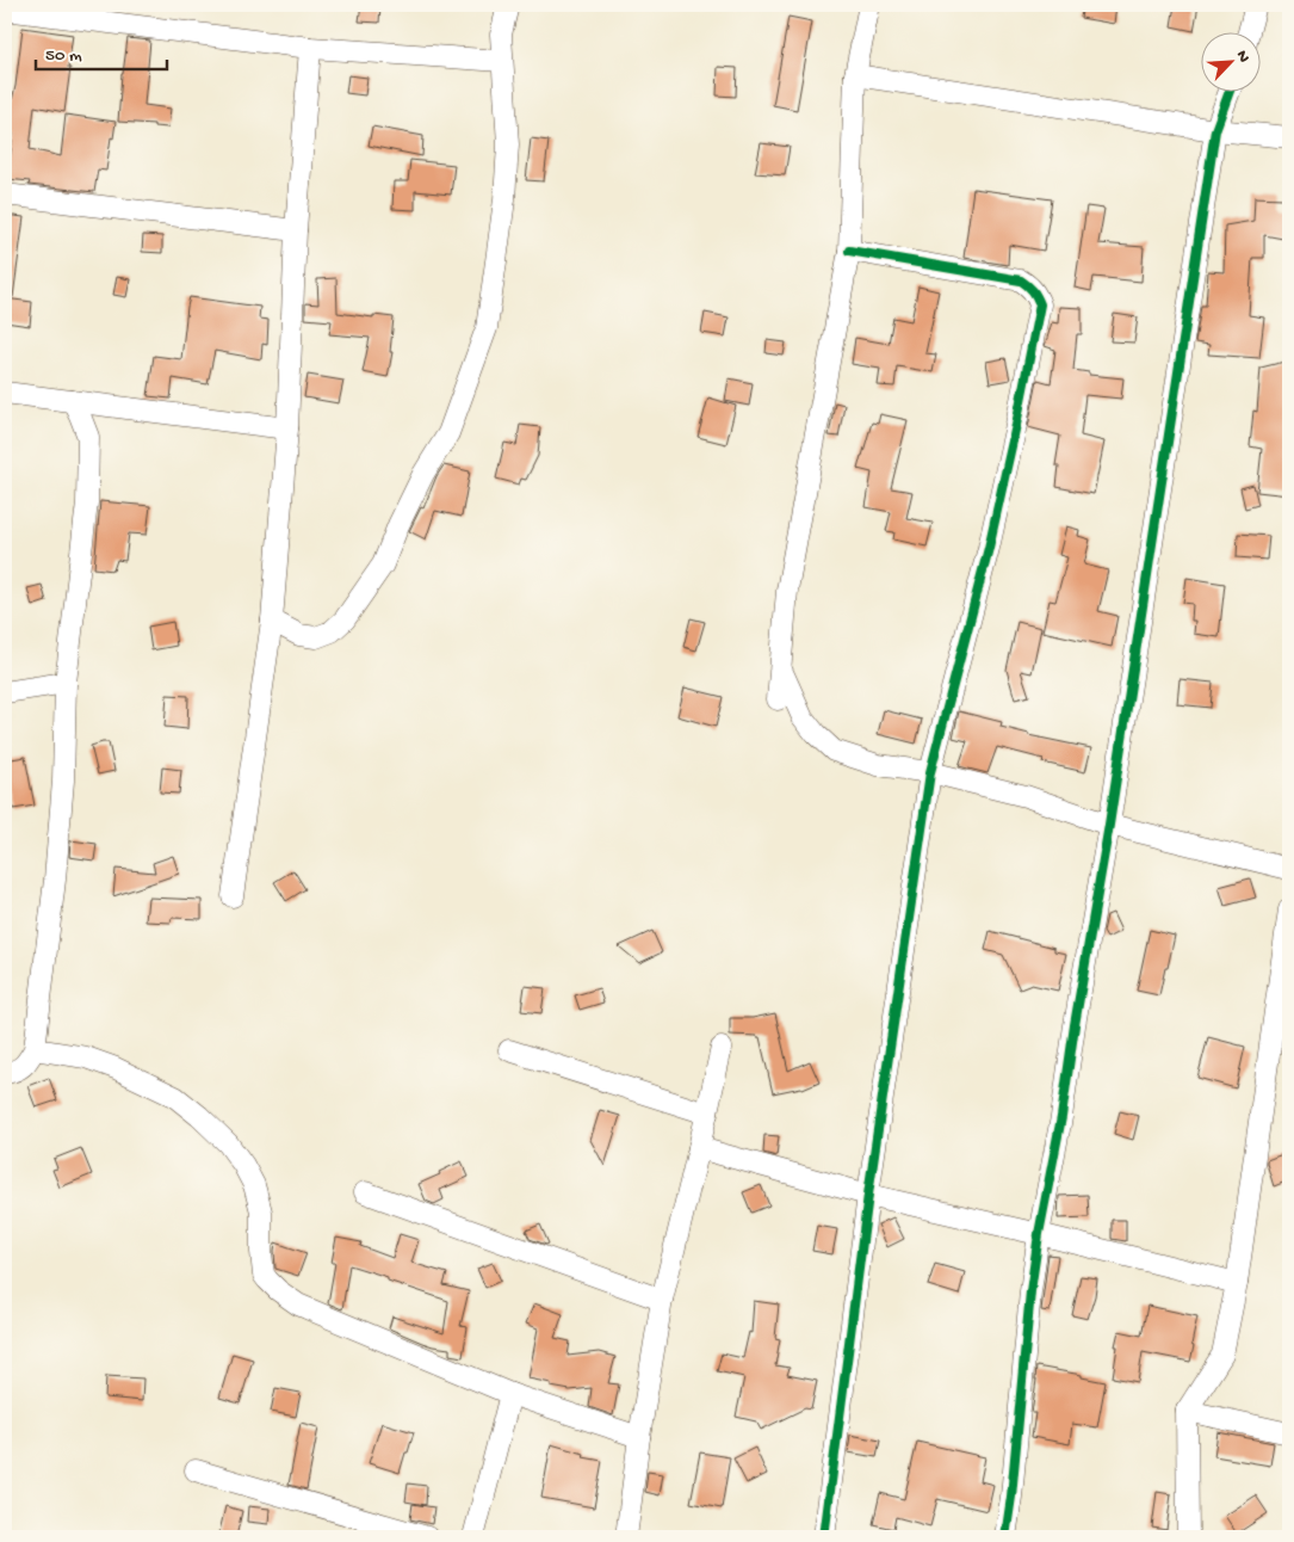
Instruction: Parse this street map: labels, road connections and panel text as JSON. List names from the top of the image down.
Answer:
{
  "scale_bar": "50 m",
  "north": "top right"
}
